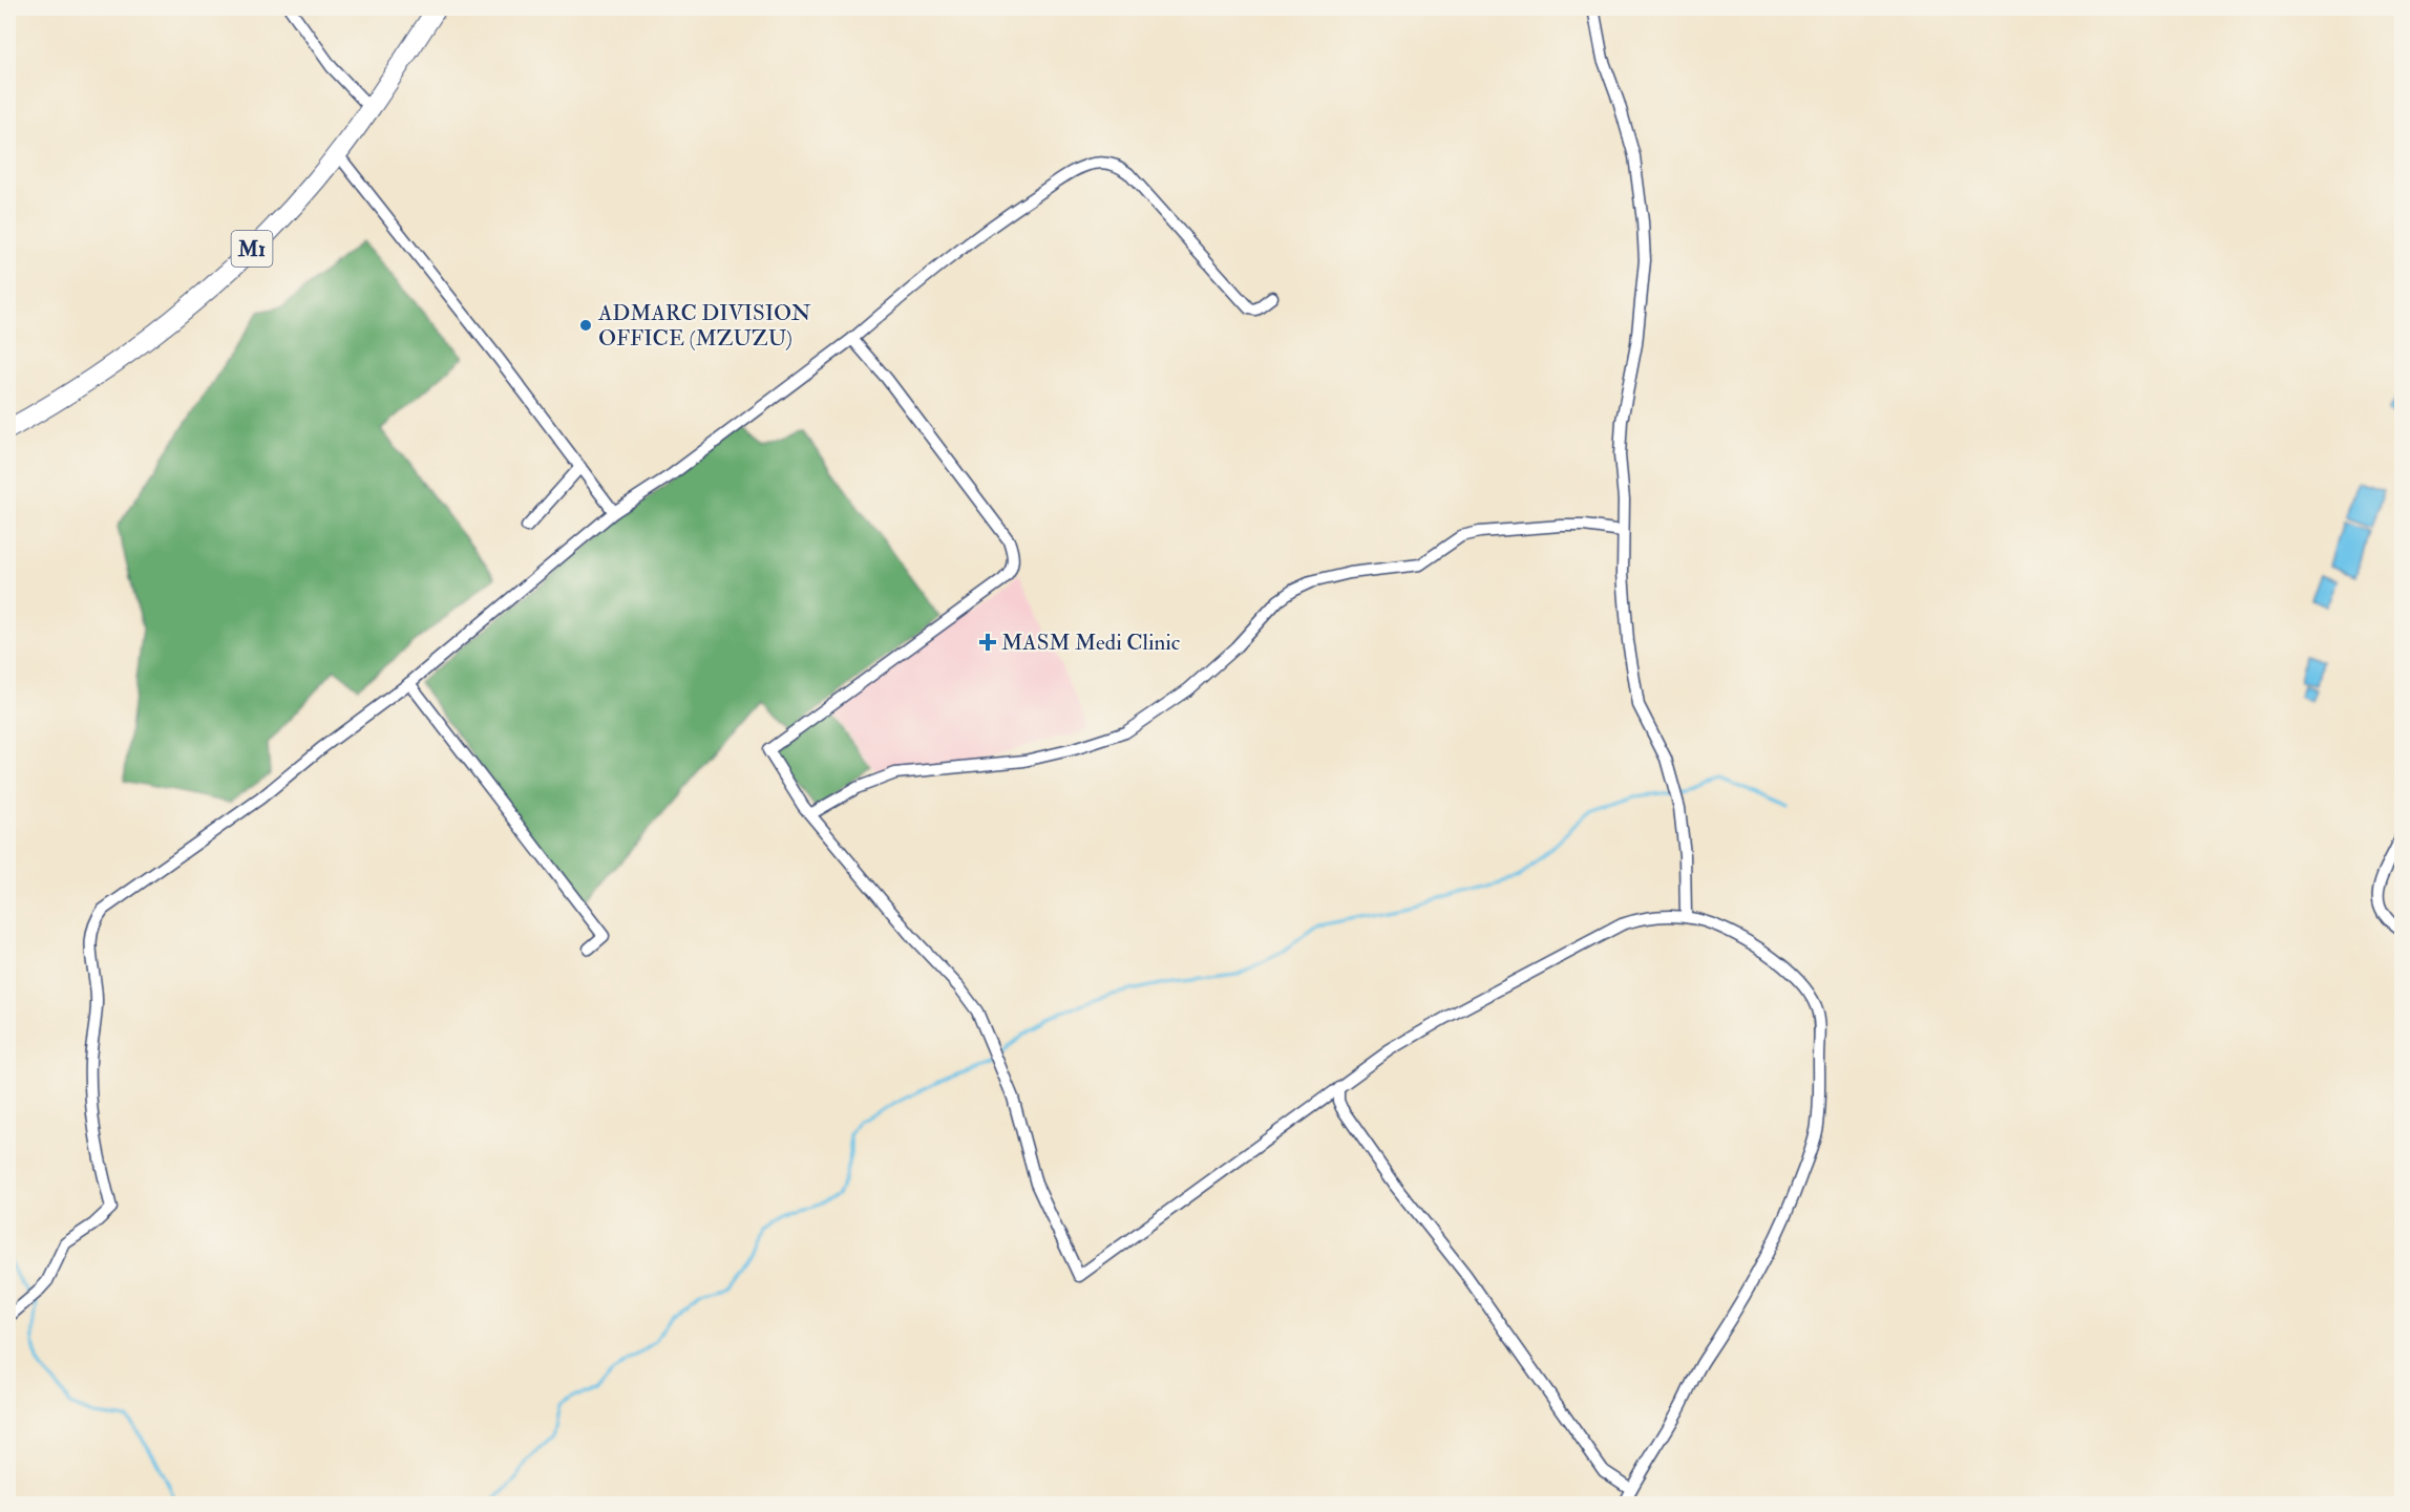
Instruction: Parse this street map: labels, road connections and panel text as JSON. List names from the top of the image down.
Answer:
{
  "streets": {
    "highway": ["M1"]
  },
  "places": {
    "other": ["ADMARC DIVISION OFFICE (MZUZU)"],
    "health": ["MASM Medi Clinic"]
  }
}
